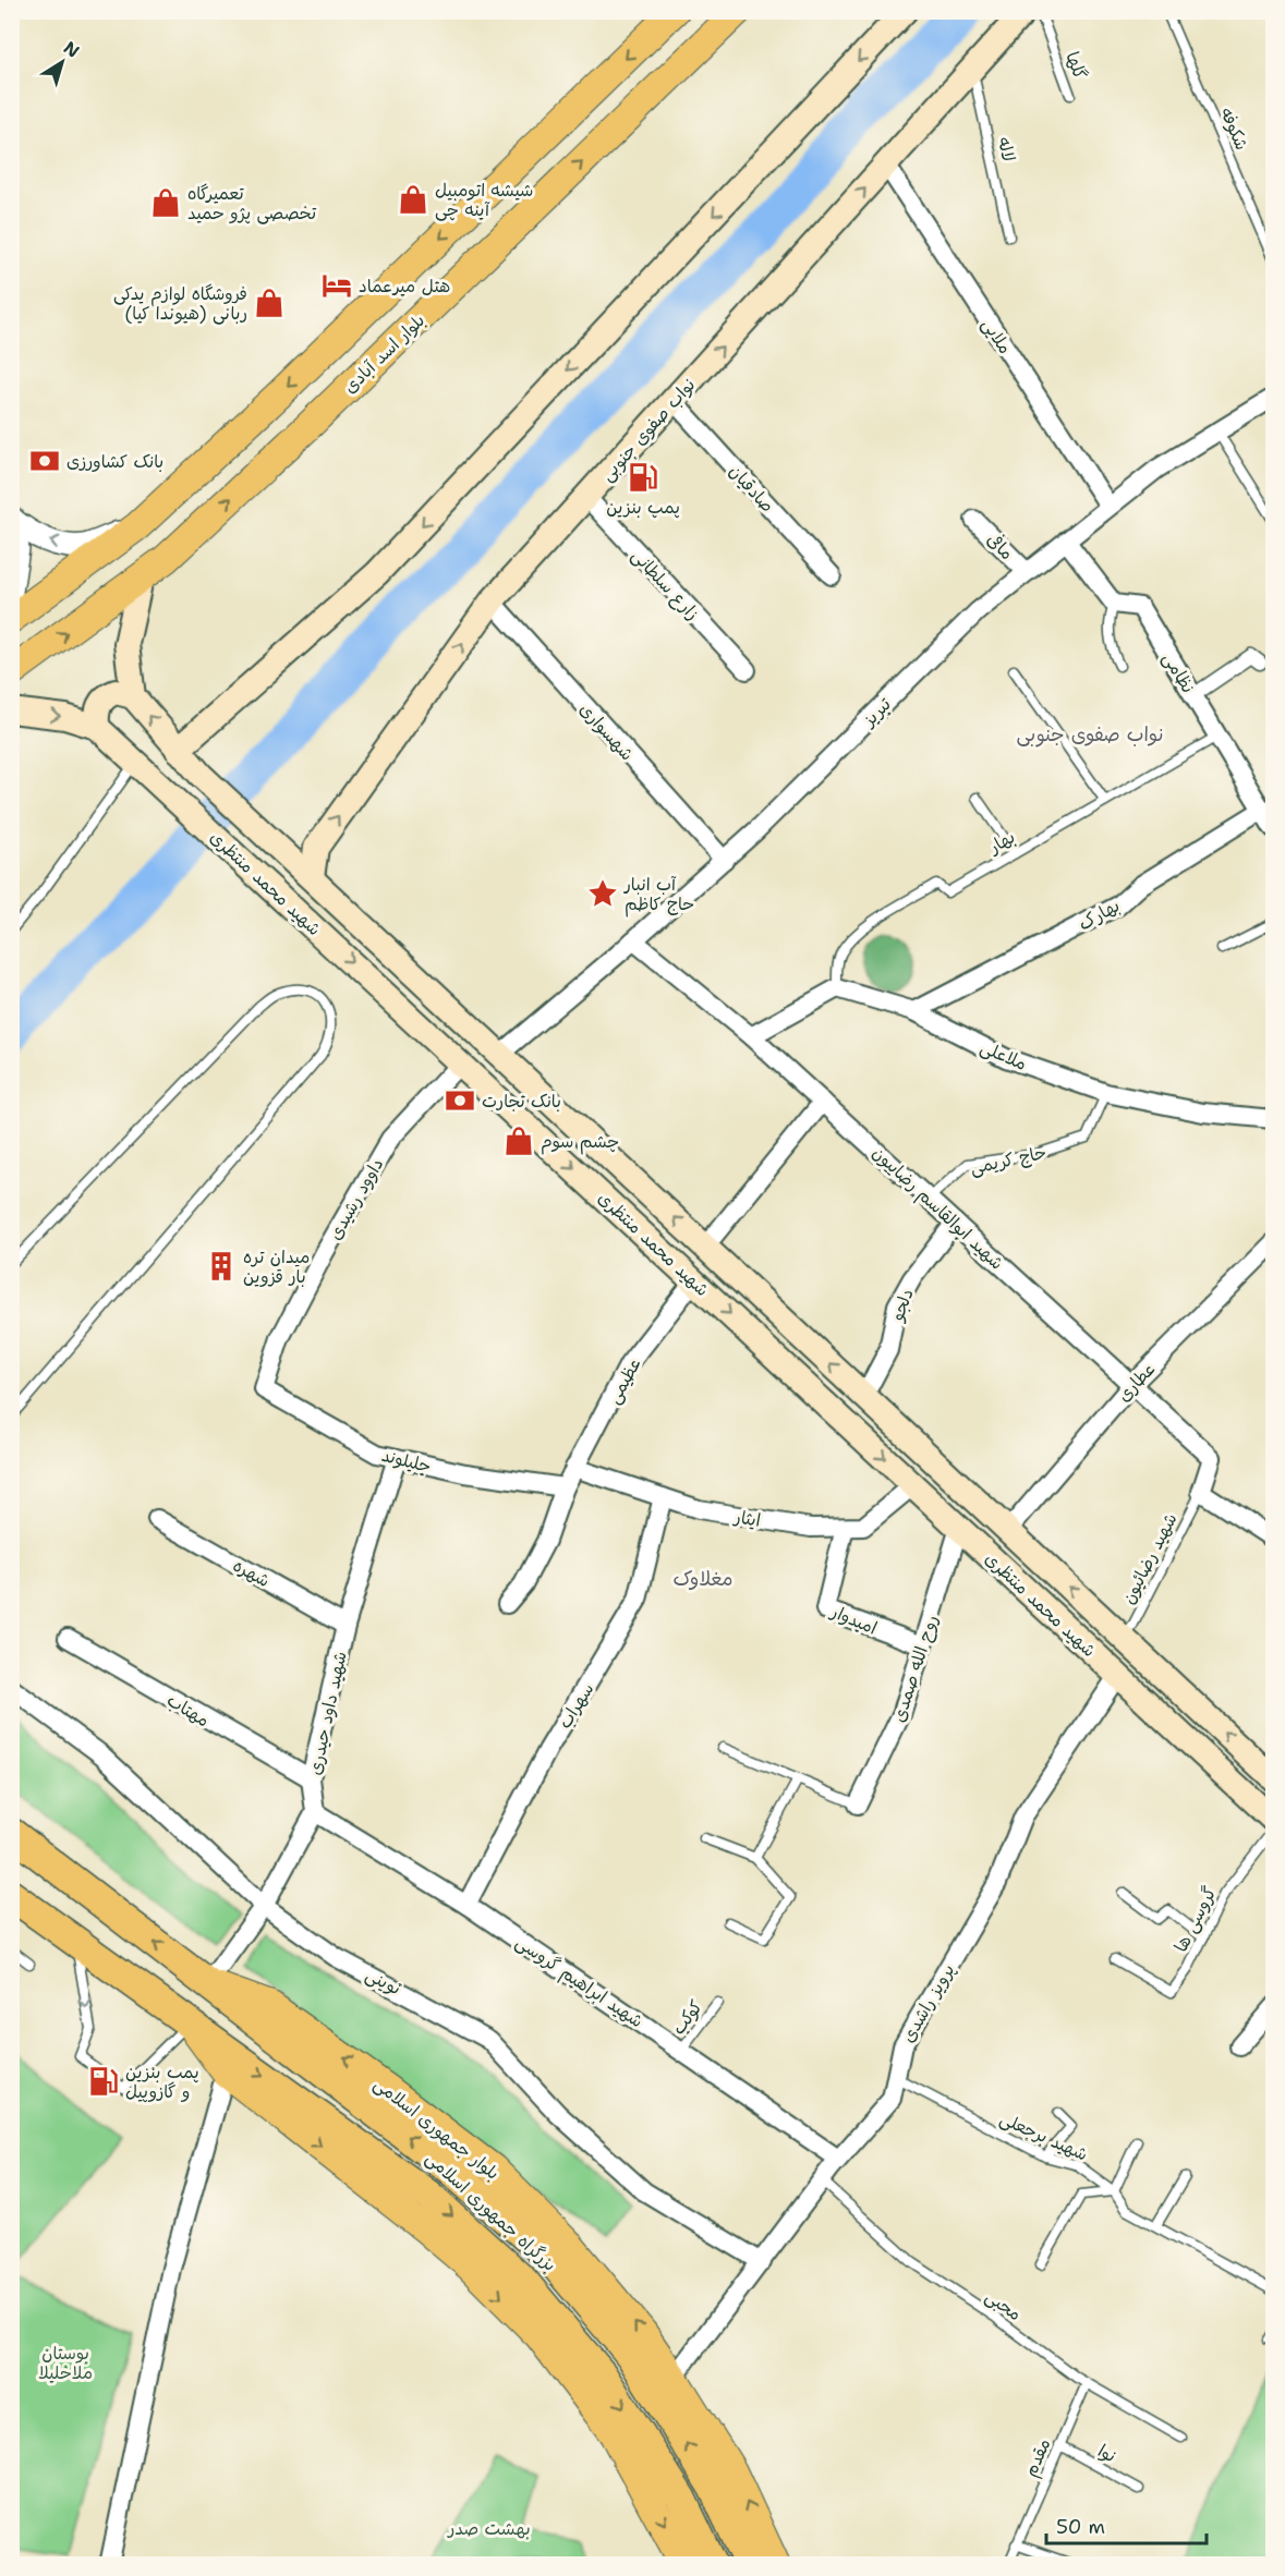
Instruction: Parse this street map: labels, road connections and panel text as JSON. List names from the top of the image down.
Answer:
{
  "streets": {
    "highway": ["بلوار جمهوری اسلامی", "بزرگراه جمهوری اسلامی"],
    "main road": ["بلوار اسد آبادی", "نواب صفوی جنوبی", "شهید محمد منتظری"],
    "street": [
      "ملایی",
      "صادقیان",
      "مافی",
      "زارع سلطانی",
      "نظامی",
      "تبریز",
      "شهسواری",
      "بهارک",
      "ملاعلی",
      "داوود رشیدی",
      "شهید ابوالقاسم رضاییون",
      "دلجو",
      "عظیمی",
      "عطاری",
      "جلیلوند",
      "ایثار",
      "شهره",
      "امیدوار",
      "روح الله صمدی",
      "سهراب",
      "مهتاب",
      "شهید داود حیدری",
      "نوینی",
      "شهید ابراهیم گروسی",
      "پرویز راشدی"
    ],
    "lane": [
      "گلها",
      "شکوفه",
      "لاله",
      "بهار",
      "حاج کریمی",
      "شهید رضائیون",
      "گروسی ها",
      "کوکب",
      "شهید برجعلی",
      "محبی",
      "نوا",
      "مقدم"
    ]
  },
  "crossings": [
    ["لاله", "نواب صفوی جنوبی"],
    ["ملایی", "نواب صفوی جنوبی"],
    ["ملایی", "تبریز"],
    ["نواب صفوی جنوبی", "صادقیان"],
    ["نواب صفوی جنوبی", "زارع سلطانی"],
    ["نواب صفوی جنوبی", "شهسواری"],
    ["نواب صفوی جنوبی", "شهید محمد منتظری"],
    ["مافی", "تبریز"],
    ["نظامی", "بهار"],
    ["نظامی", "بهارک"],
    ["تبریز", "شهسواری"],
    ["تبریز", "شهید محمد منتظری"],
    ["تبریز", "شهید ابوالقاسم رضاییون"],
    ["بهار", "ملاعلی"],
    ["شهید محمد منتظری", "داوود رشیدی"],
    ["شهید محمد منتظری", "دلجو"],
    ["شهید محمد منتظری", "عظیمی"],
    ["شهید محمد منتظری", "عطاری"],
    ["شهید محمد منتظری", "ایثار"],
    ["شهید محمد منتظری", "شهید رضائیون"],
    ["شهید محمد منتظری", "روح الله صمدی"],
    ["شهید محمد منتظری", "پرویز راشدی"],
    ["بهارک", "ملاعلی"],
    ["ملاعلی", "حاج کریمی"],
    ["حاج کریمی", "شهید ابوالقاسم رضاییون"],
    ["داوود رشیدی", "جلیلوند"],
    ["شهید ابوالقاسم رضاییون", "دلجو"],
    ["شهید ابوالقاسم رضاییون", "عطاری"],
    ["شهید ابوالقاسم رضاییون", "شهید رضائیون"],
    ["عظیمی", "جلیلوند"],
    ["عظیمی", "ایثار"],
    ["جلیلوند", "شهید داود حیدری"],
    ["ایثار", "امیدوار"],
    ["ایثار", "سهراب"],
    ["شهره", "شهید داود حیدری"],
    ["امیدوار", "روح الله صمدی"],
    ["سهراب", "شهید ابراهیم گروسی"],
    ["مهتاب", "شهید داود حیدری"],
    ["شهید داود حیدری", "شهید ابراهیم گروسی"],
    ["نوینی", "پرویز راشدی"],
    ["شهید ابراهیم گروسی", "پرویز راشدی"],
    ["شهید ابراهیم گروسی", "کوکب"],
    ["پرویز راشدی", "بلوار جمهوری اسلامی"],
    ["پرویز راشدی", "شهید برجعلی"],
    ["پرویز راشدی", "محبی"],
    ["بلوار جمهوری اسلامی", "بزرگراه جمهوری اسلامی"],
    ["محبی", "مقدم"],
    ["نوا", "مقدم"]
  ],
  "one_way": ["بلوار جمهوری اسلامی"],
  "districts": ["نواب صفوی جنوبی", "مغلاوک"],
  "parks": ["بوستان ملاخلیلا", "بهشت صدر"],
  "places": {
    "shop": [
      "شیشه اتومبیل آینه چی",
      "تعمیرگاه تخصصی پژو حمید",
      "فروشگاه لوازم یدکی ربانی (هیوندا کیا)",
      "چشم سوم"
    ],
    "hotel": ["هتل میرعماد"],
    "bank": ["بانک کشاورزی", "بانک تجارت"],
    "fuel station": ["پمپ بنزین", "پمپ بنزین و گازوپیل"],
    "place": ["آب انبار حاج کاظم"],
    "building": ["میدان تره بار قزوین"]
  },
  "scale_bar": "50 m",
  "north": "top right"
}
